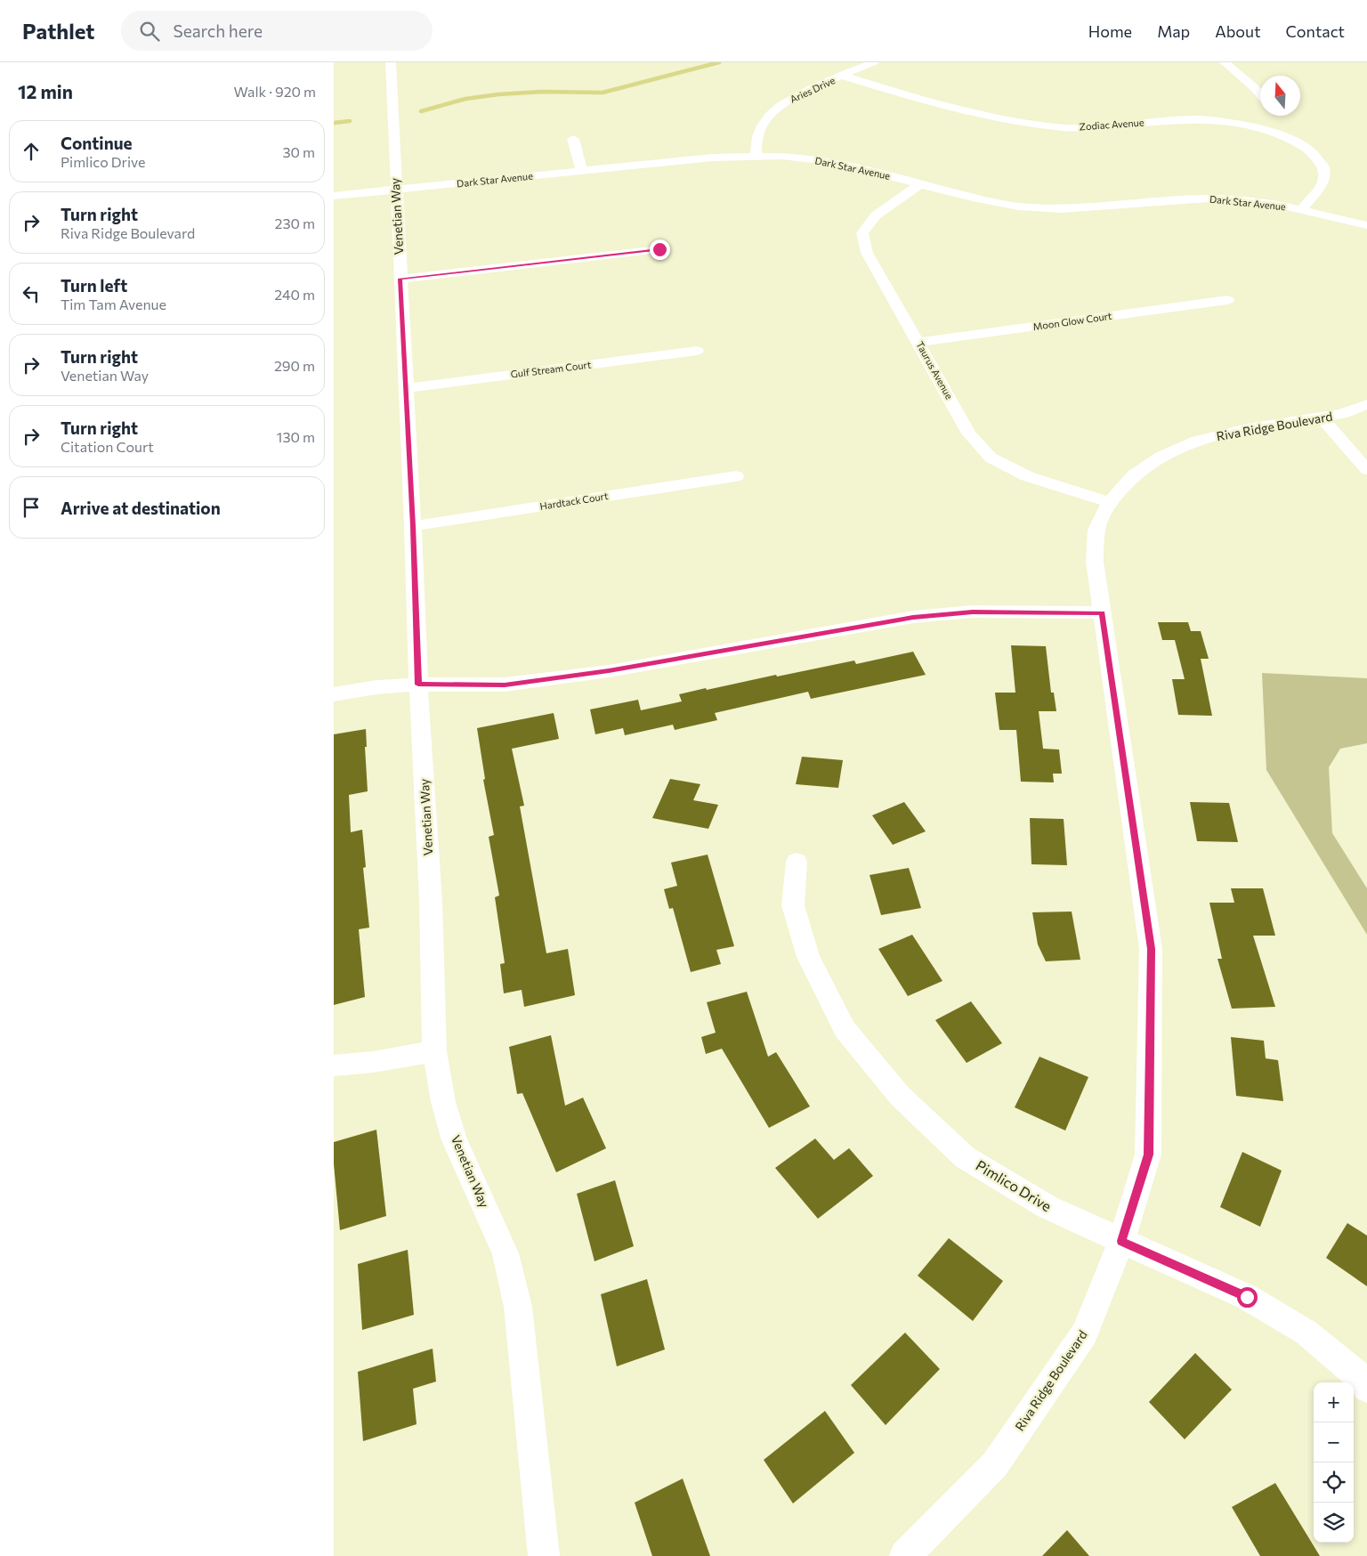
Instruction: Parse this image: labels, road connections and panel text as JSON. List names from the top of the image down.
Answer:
{
  "streets": {
    "street": [
      "Aries Drive",
      "Zodiac Avenue",
      "Dark Star Avenue",
      "Venetian Way",
      "Moon Glow Court",
      "Gulf Stream Court",
      "Taurus Avenue",
      "Riva Ridge Boulevard",
      "Hardtack Court",
      "Pimlico Drive"
    ]
  },
  "crossings": [
    ["Aries Drive", "Zodiac Avenue"],
    ["Aries Drive", "Dark Star Avenue"],
    ["Zodiac Avenue", "Dark Star Avenue"],
    ["Dark Star Avenue", "Venetian Way"],
    ["Dark Star Avenue", "Taurus Avenue"],
    ["Venetian Way", "Gulf Stream Court"],
    ["Venetian Way", "Hardtack Court"],
    ["Moon Glow Court", "Taurus Avenue"],
    ["Taurus Avenue", "Riva Ridge Boulevard"],
    ["Riva Ridge Boulevard", "Pimlico Drive"]
  ],
  "north": "top",
  "page": {
    "header": "Pathlet",
    "search": "Search here",
    "nav": [
      "Home",
      "Map",
      "About",
      "Contact"
    ],
    "heading": ["12 min", "Walk · 920 m"],
    "list": [
      ["Continue", "Pimlico Drive", "30 m"],
      ["Turn right", "Riva Ridge Boulevard", "230 m"],
      ["Turn left", "Tim Tam Avenue", "240 m"],
      ["Turn right", "Venetian Way", "290 m"],
      ["Turn right", "Citation Court", "130 m"],
      "Arrive at destination"
    ],
    "map_buttons": ["+", "−"]
  }
}
